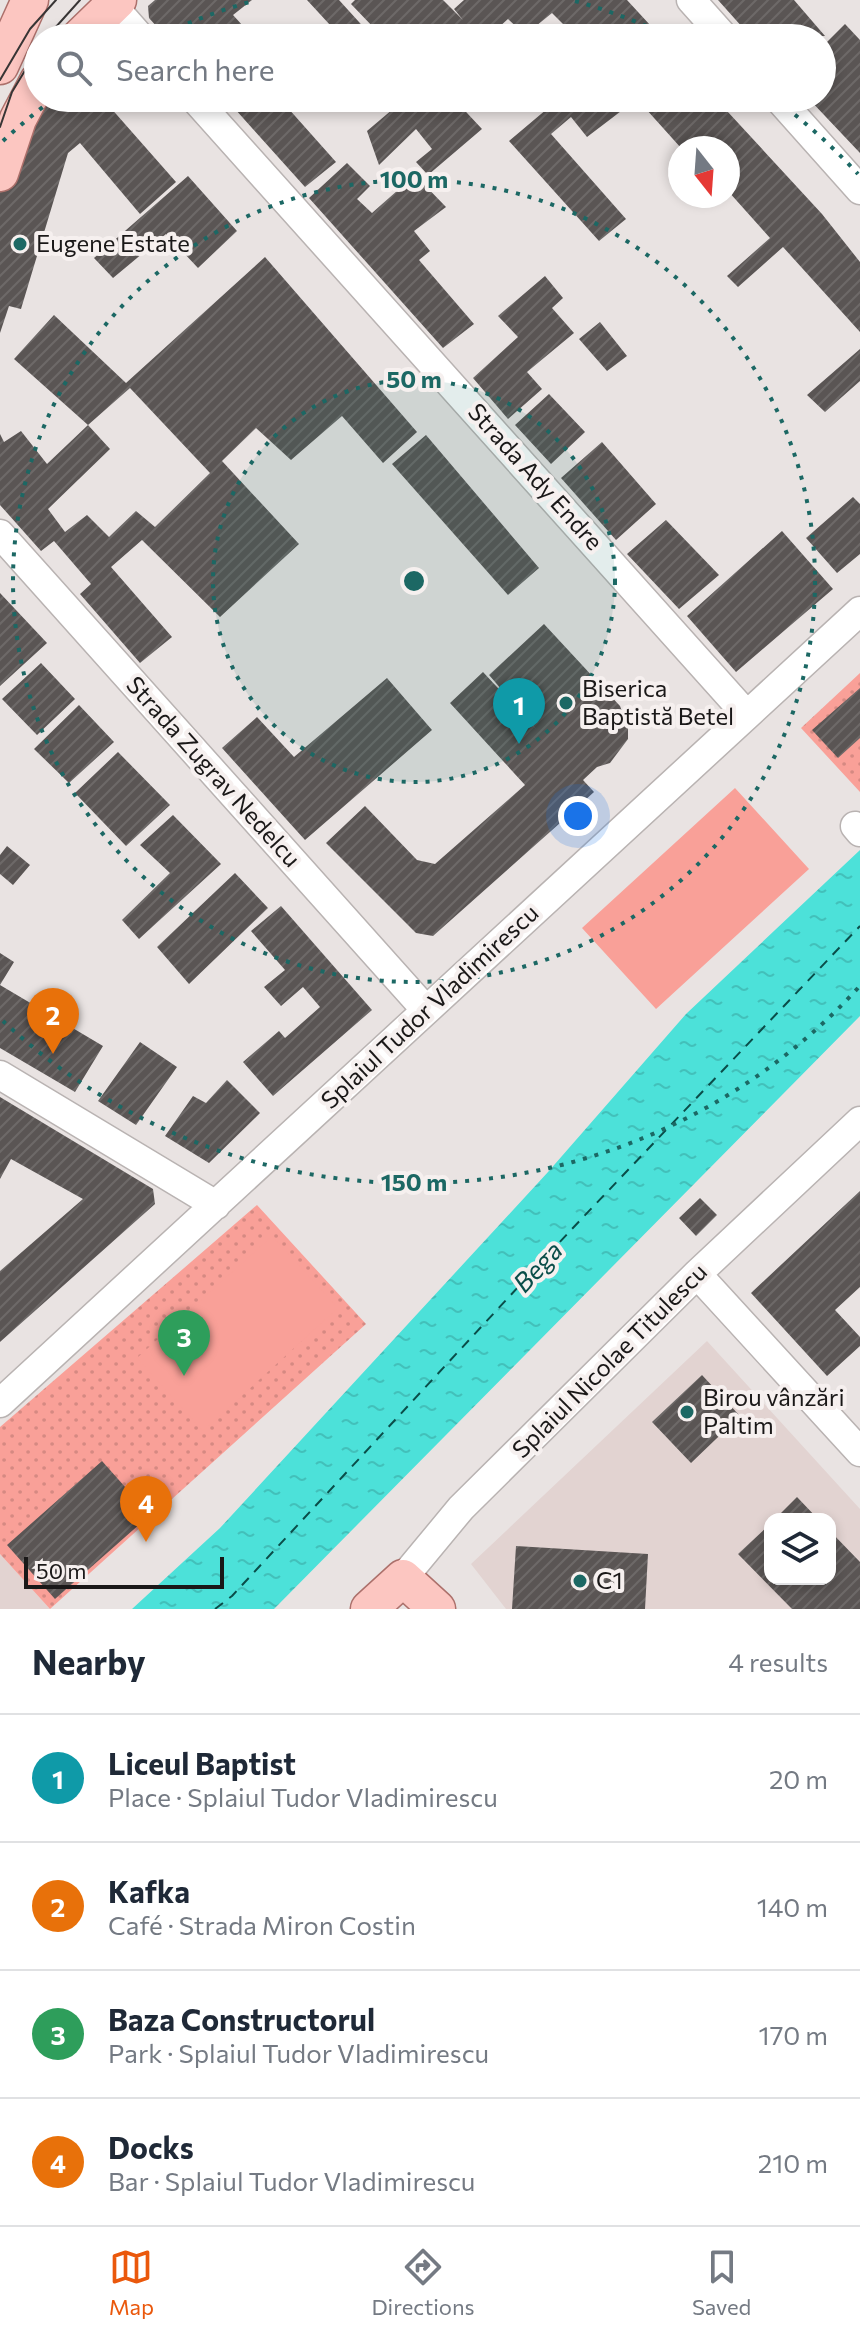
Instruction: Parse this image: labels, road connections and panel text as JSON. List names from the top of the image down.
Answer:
{
  "streets": {
    "main road": ["Splaiul Nicolae Titulescu"],
    "street": ["Strada Ady Endre", "Strada Zugrav Nedelcu", "Splaiul Tudor Vladimirescu"]
  },
  "crossings": [
    ["Strada Ady Endre", "Splaiul Tudor Vladimirescu"],
    ["Strada Zugrav Nedelcu", "Splaiul Tudor Vladimirescu"]
  ],
  "water": ["Bega"],
  "places": [
    "Eugene Estate",
    "Biserica Baptistă Betel",
    "Birou vânzări Paltim",
    "C1"
  ],
  "scale_bar": "50 m",
  "north": "bottom",
  "page": {
    "search": "Search here",
    "pins": [
      "1",
      "2",
      "3",
      "4"
    ],
    "scale": "50 m",
    "heading": ["Nearby", "4 results"],
    "list": [
      {
        "mark": "1",
        "name": "Liceul Baptist",
        "note": "Place · Splaiul Tudor Vladimirescu",
        "value": "20 m"
      },
      {
        "mark": "2",
        "name": "Kafka",
        "note": "Café · Strada Miron Costin",
        "value": "140 m"
      },
      {
        "mark": "3",
        "name": "Baza Constructorul",
        "note": "Park · Splaiul Tudor Vladimirescu",
        "value": "170 m"
      },
      {
        "mark": "4",
        "name": "Docks",
        "note": "Bar · Splaiul Tudor Vladimirescu",
        "value": "210 m"
      }
    ],
    "nav": ["Map", "Directions", "Saved"]
  },
  "rings": ["100 m", "50 m", "150 m"]
}
